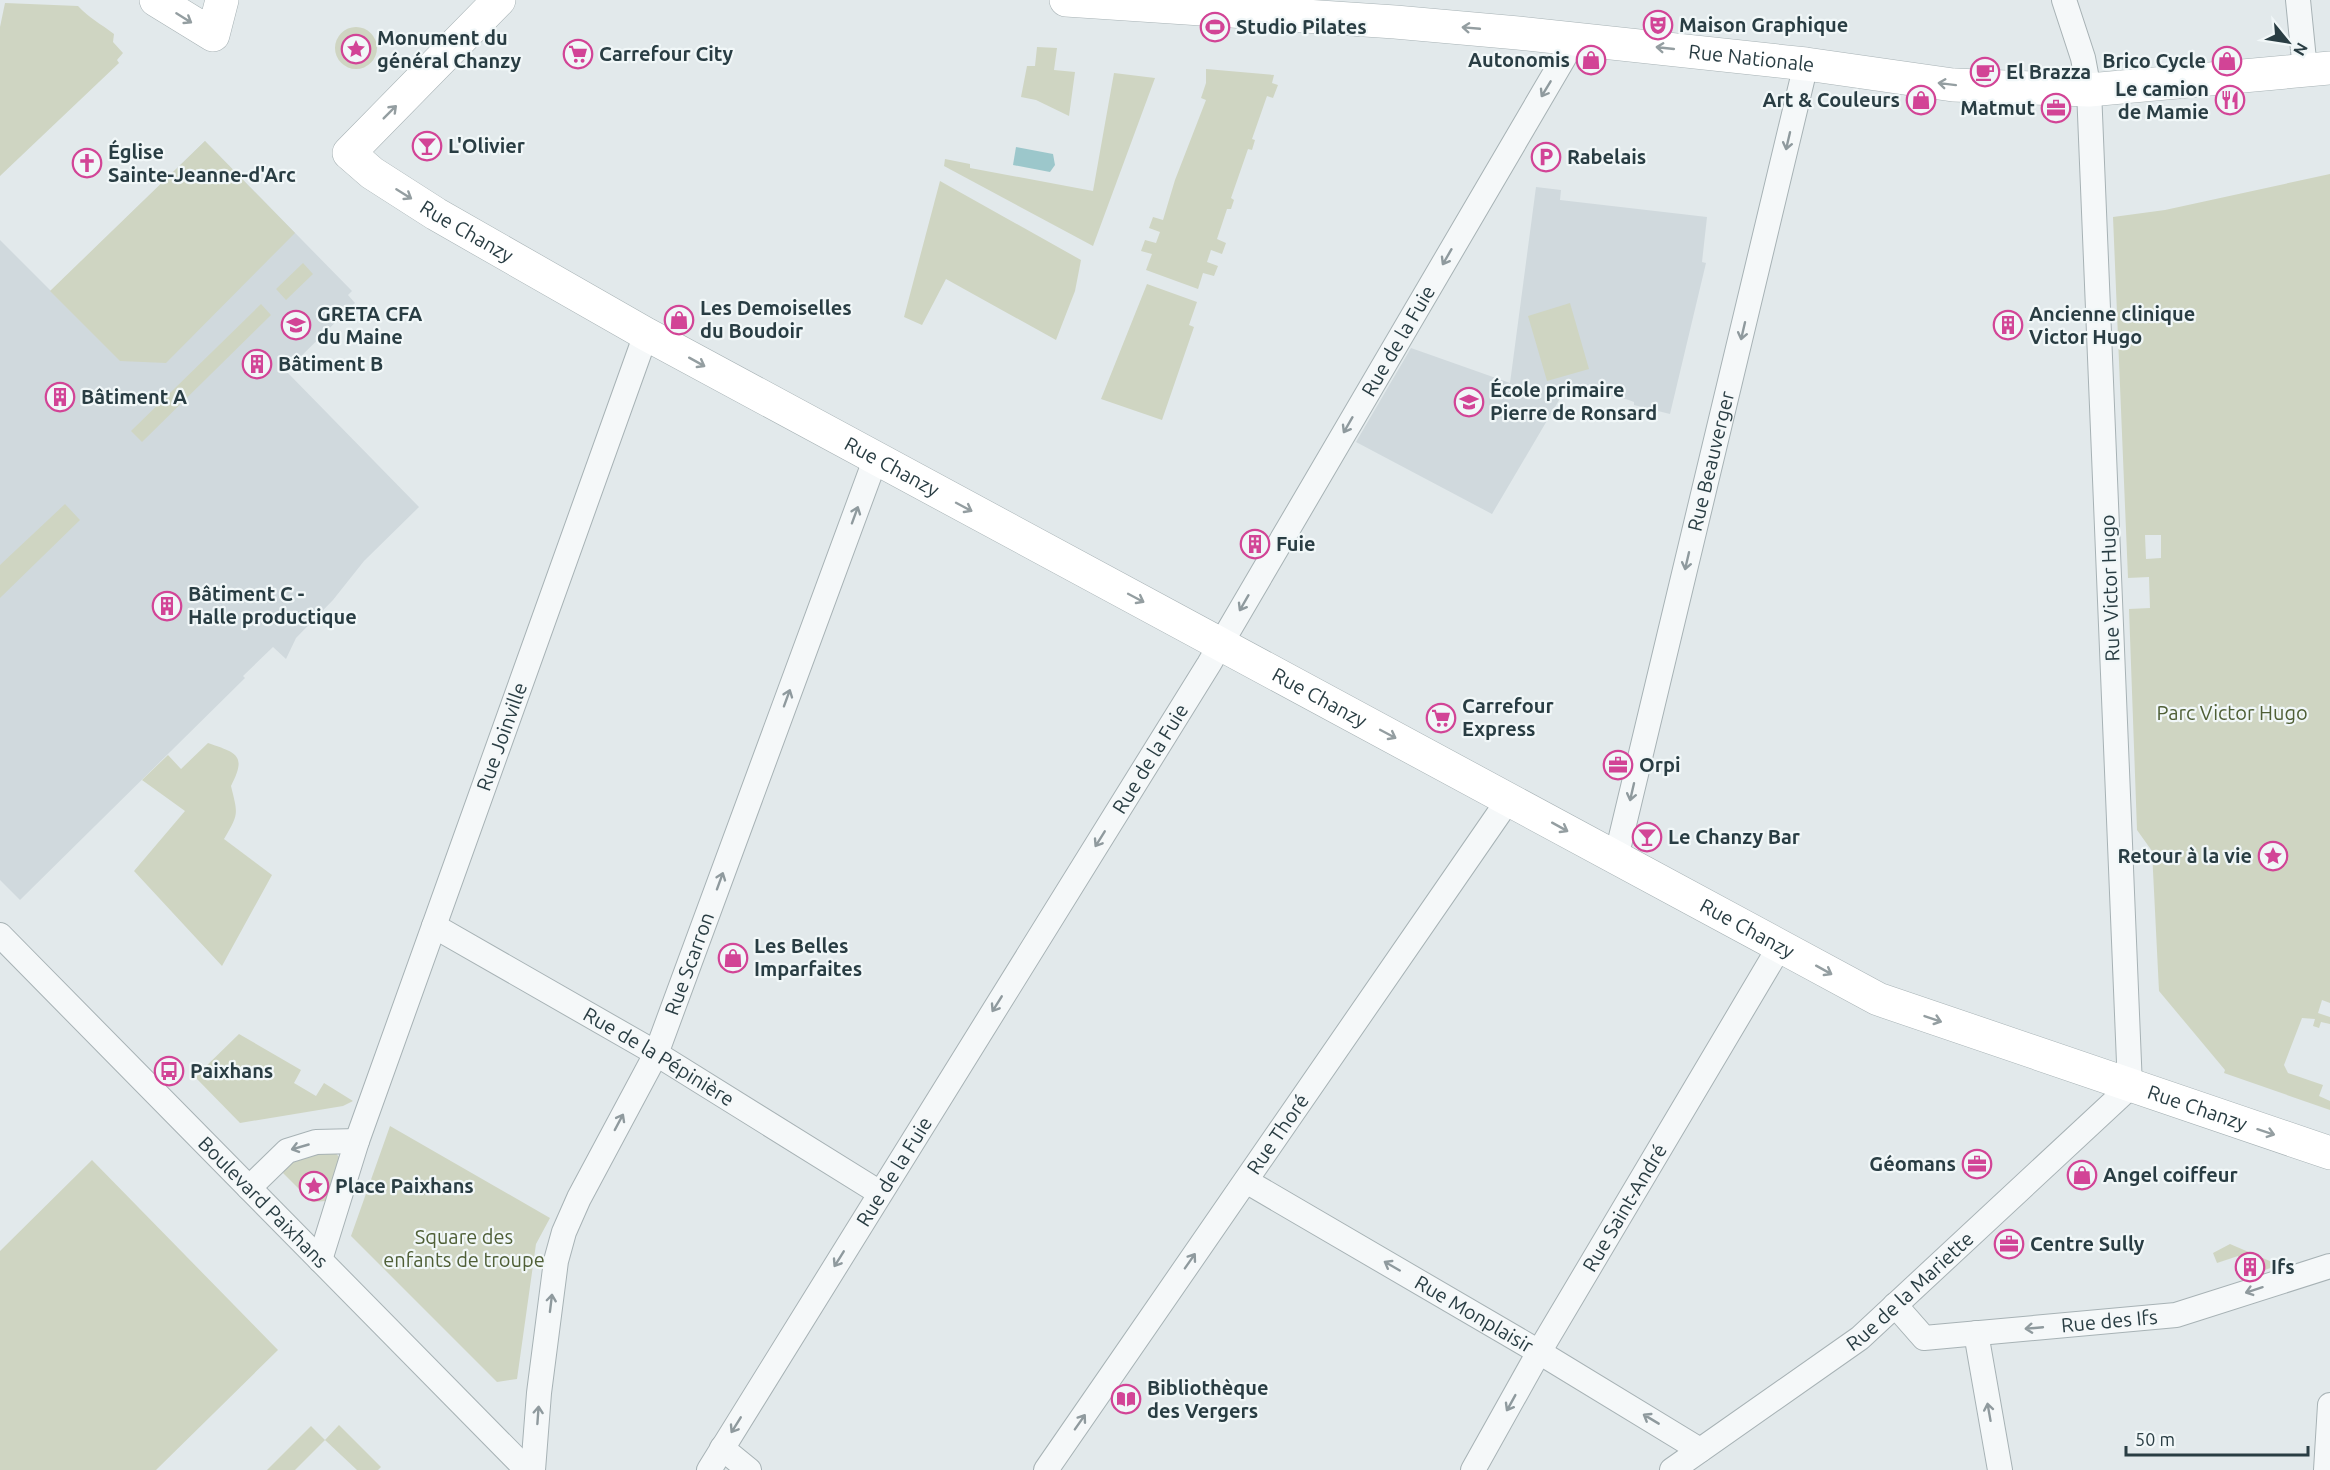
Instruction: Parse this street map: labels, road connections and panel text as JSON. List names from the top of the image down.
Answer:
{
  "streets": {
    "main road": ["Rue Nationale", "Rue Chanzy"],
    "street": [
      "Rue de la Fuie",
      "Rue Beauverger",
      "Rue Victor Hugo",
      "Rue Joinville",
      "Rue Scarron",
      "Rue de la Pépinière",
      "Rue Thoré",
      "Boulevard Paixhans",
      "Rue Saint-André",
      "Rue de la Mariette",
      "Rue Monplaisir",
      "Rue des Ifs"
    ]
  },
  "crossings": [
    ["Rue Nationale", "Rue de la Fuie"],
    ["Rue Nationale", "Rue Beauverger"],
    ["Rue Nationale", "Rue Victor Hugo"],
    ["Rue Chanzy", "Rue de la Fuie"],
    ["Rue Chanzy", "Rue Beauverger"],
    ["Rue Chanzy", "Rue Victor Hugo"],
    ["Rue Chanzy", "Rue Joinville"],
    ["Rue Chanzy", "Rue Scarron"],
    ["Rue Chanzy", "Rue Thoré"],
    ["Rue Chanzy", "Rue Saint-André"],
    ["Rue Chanzy", "Rue de la Mariette"],
    ["Rue de la Fuie", "Rue de la Pépinière"],
    ["Rue Victor Hugo", "Rue de la Mariette"],
    ["Rue Joinville", "Rue de la Pépinière"],
    ["Rue Scarron", "Rue de la Pépinière"],
    ["Rue Thoré", "Rue Monplaisir"],
    ["Rue Saint-André", "Rue Monplaisir"],
    ["Rue de la Mariette", "Rue Monplaisir"],
    ["Rue de la Mariette", "Rue des Ifs"]
  ],
  "one_way": [
    "Rue Nationale",
    "Rue Chanzy",
    "Rue de la Fuie",
    "Rue Beauverger",
    "Rue Scarron",
    "Rue Thoré",
    "Rue Monplaisir",
    "Rue des Ifs"
  ],
  "parks": ["Parc Victor Hugo", "Square des enfants de troupe"],
  "places": {
    "theatre": ["Maison Graphique"],
    "sports": ["Studio Pilates"],
    "place": ["Monument du général Chanzy", "Retour à la vie", "Place Paixhans"],
    "supermarket": ["Carrefour City", "Carrefour Express"],
    "shop": [
      "Autonomis",
      "Brico Cycle",
      "Art & Couleurs",
      "Les Demoiselles du Boudoir",
      "Les Belles Imparfaites",
      "Angel coiffeur"
    ],
    "cafe": ["El Brazza"],
    "restaurant": ["Le camion de Mamie"],
    "office": [
      "Matmut",
      "Orpi",
      "Géomans",
      "Centre Sully"
    ],
    "bar": ["L'Olivier", "Le Chanzy Bar"],
    "parking": ["Rabelais"],
    "church": ["Église Sainte-Jeanne-d'Arc"],
    "school or university": ["GRETA CFA du Maine", "École primaire Pierre de Ronsard"],
    "building": [
      "Ancienne clinique Victor Hugo",
      "Bâtiment B",
      "Bâtiment A",
      "Fuie",
      "Bâtiment C - Halle productique",
      "Ifs"
    ],
    "bus stop": ["Paixhans"],
    "library": ["Bibliothèque des Vergers"]
  },
  "scale_bar": "50 m",
  "north": "bottom right"
}
